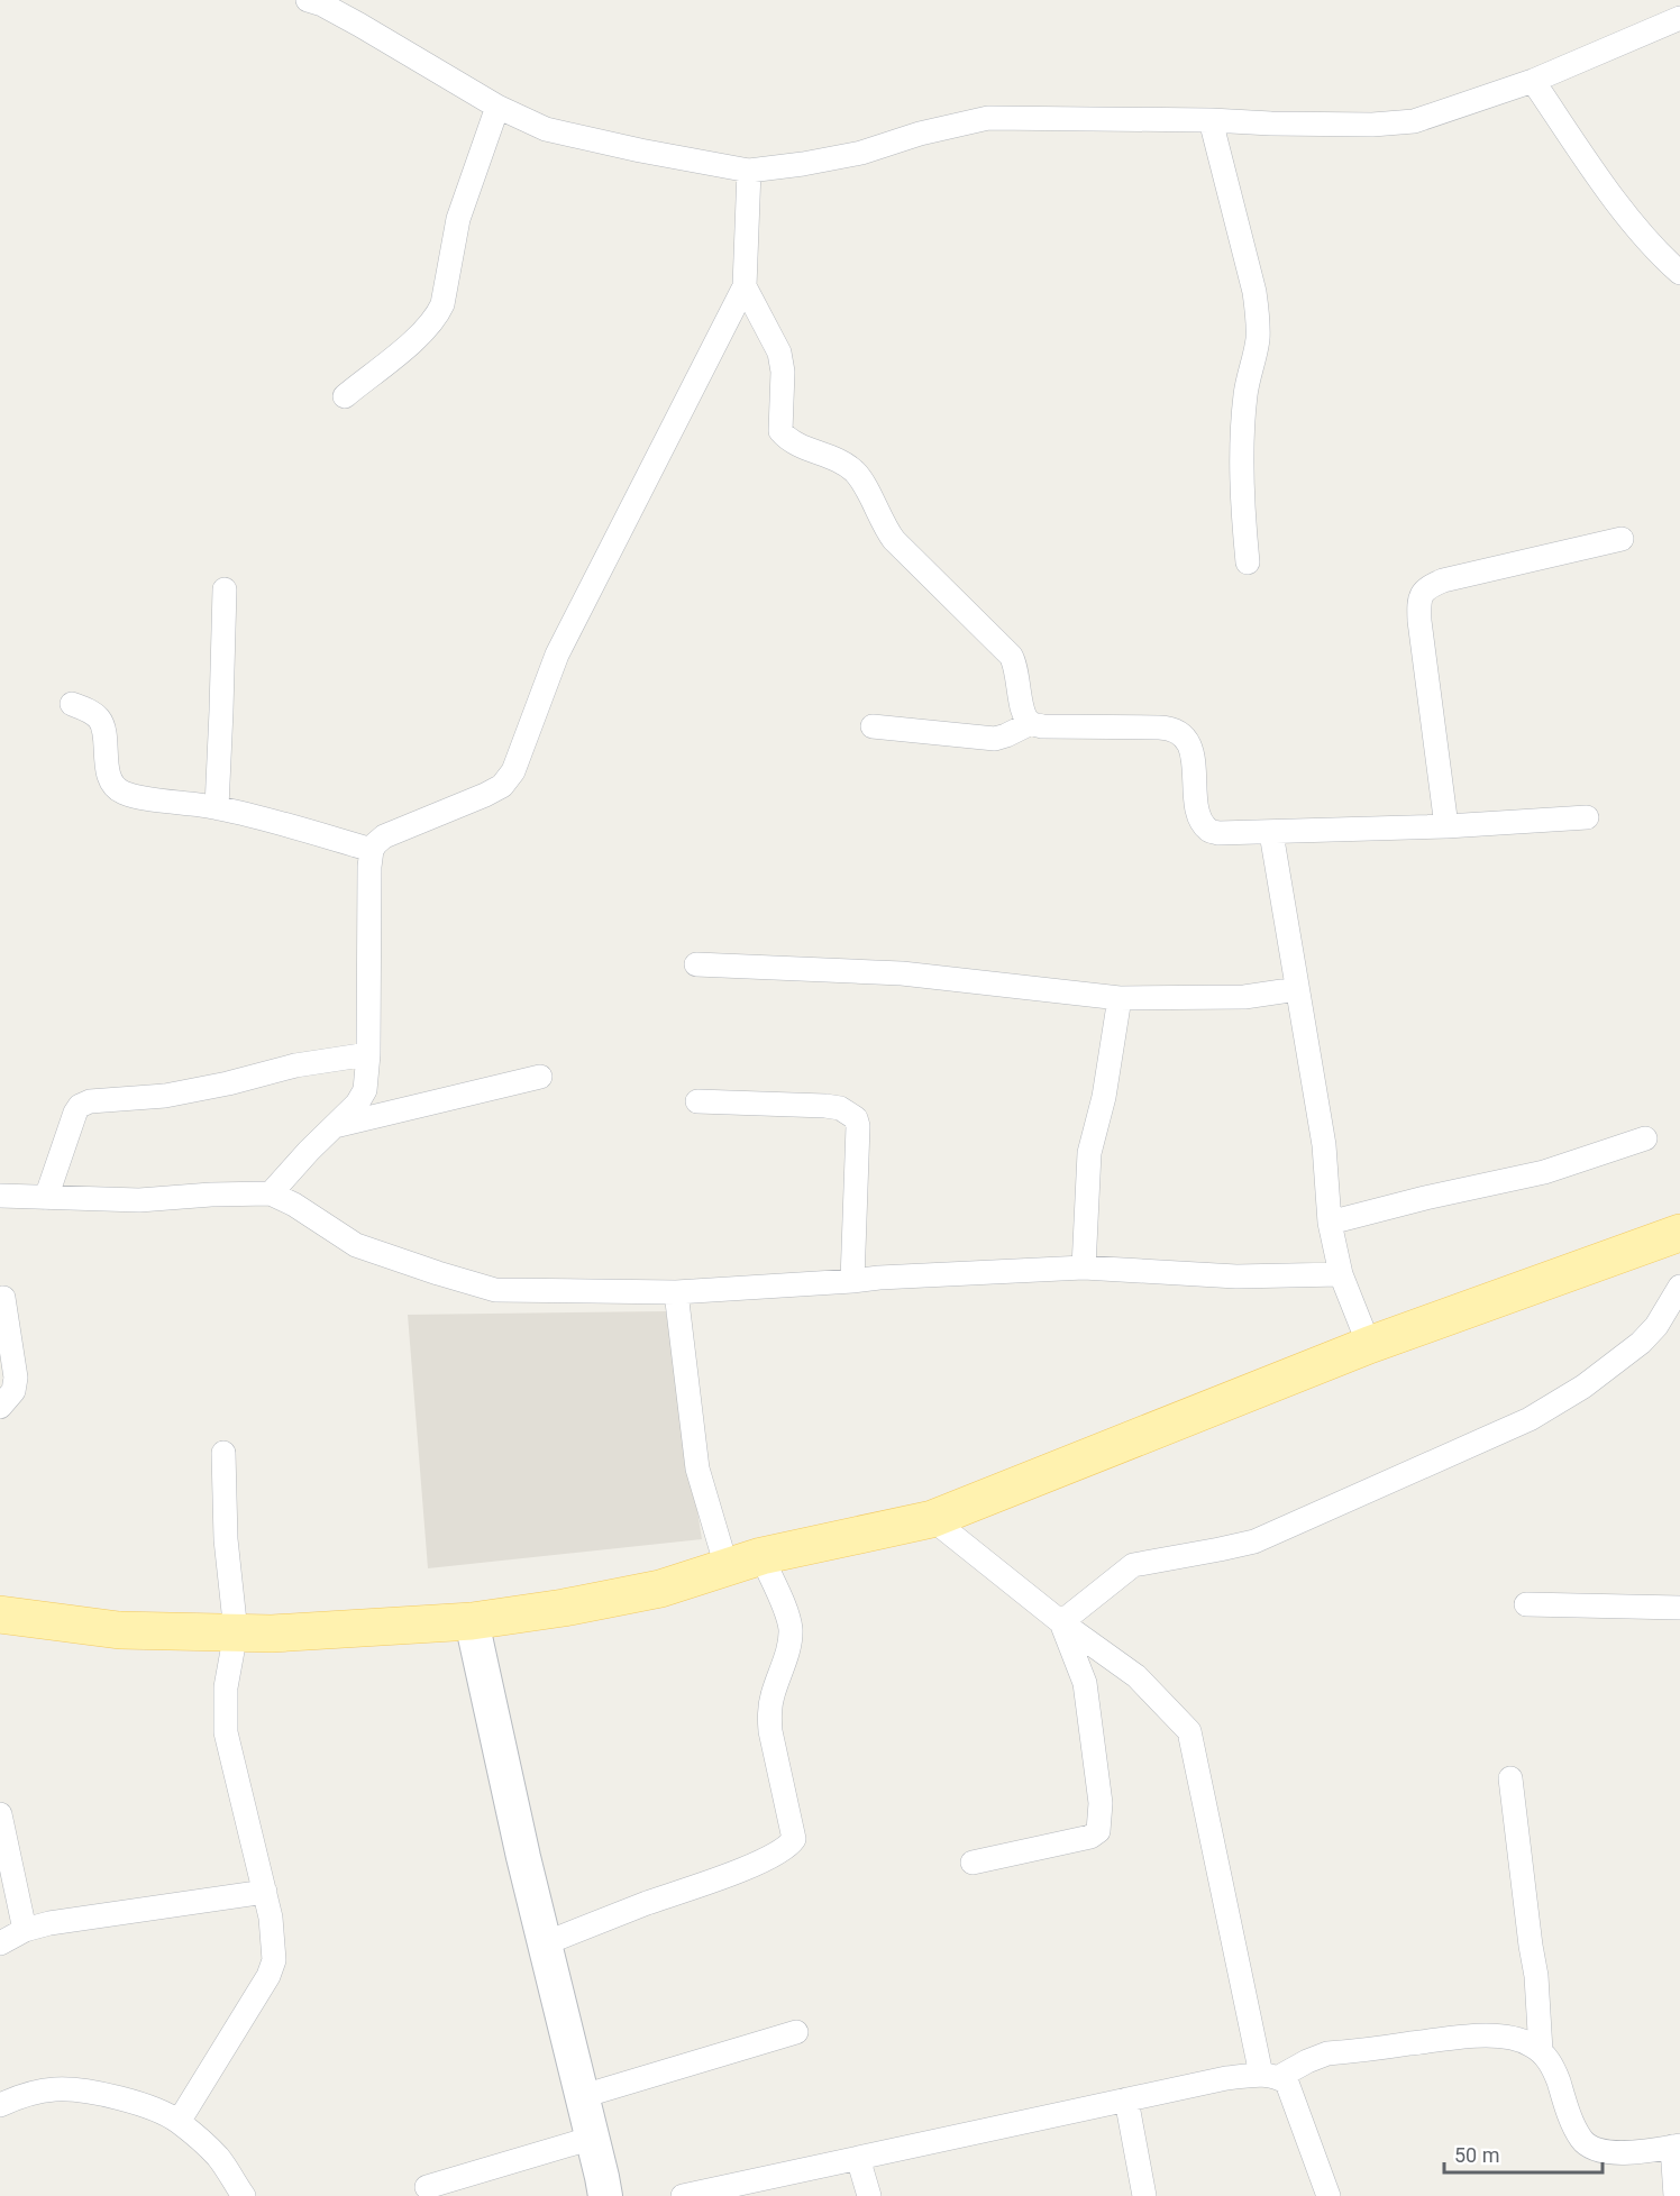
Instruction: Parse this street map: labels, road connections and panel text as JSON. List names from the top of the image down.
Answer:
{
  "scale_bar": "50 m"
}
